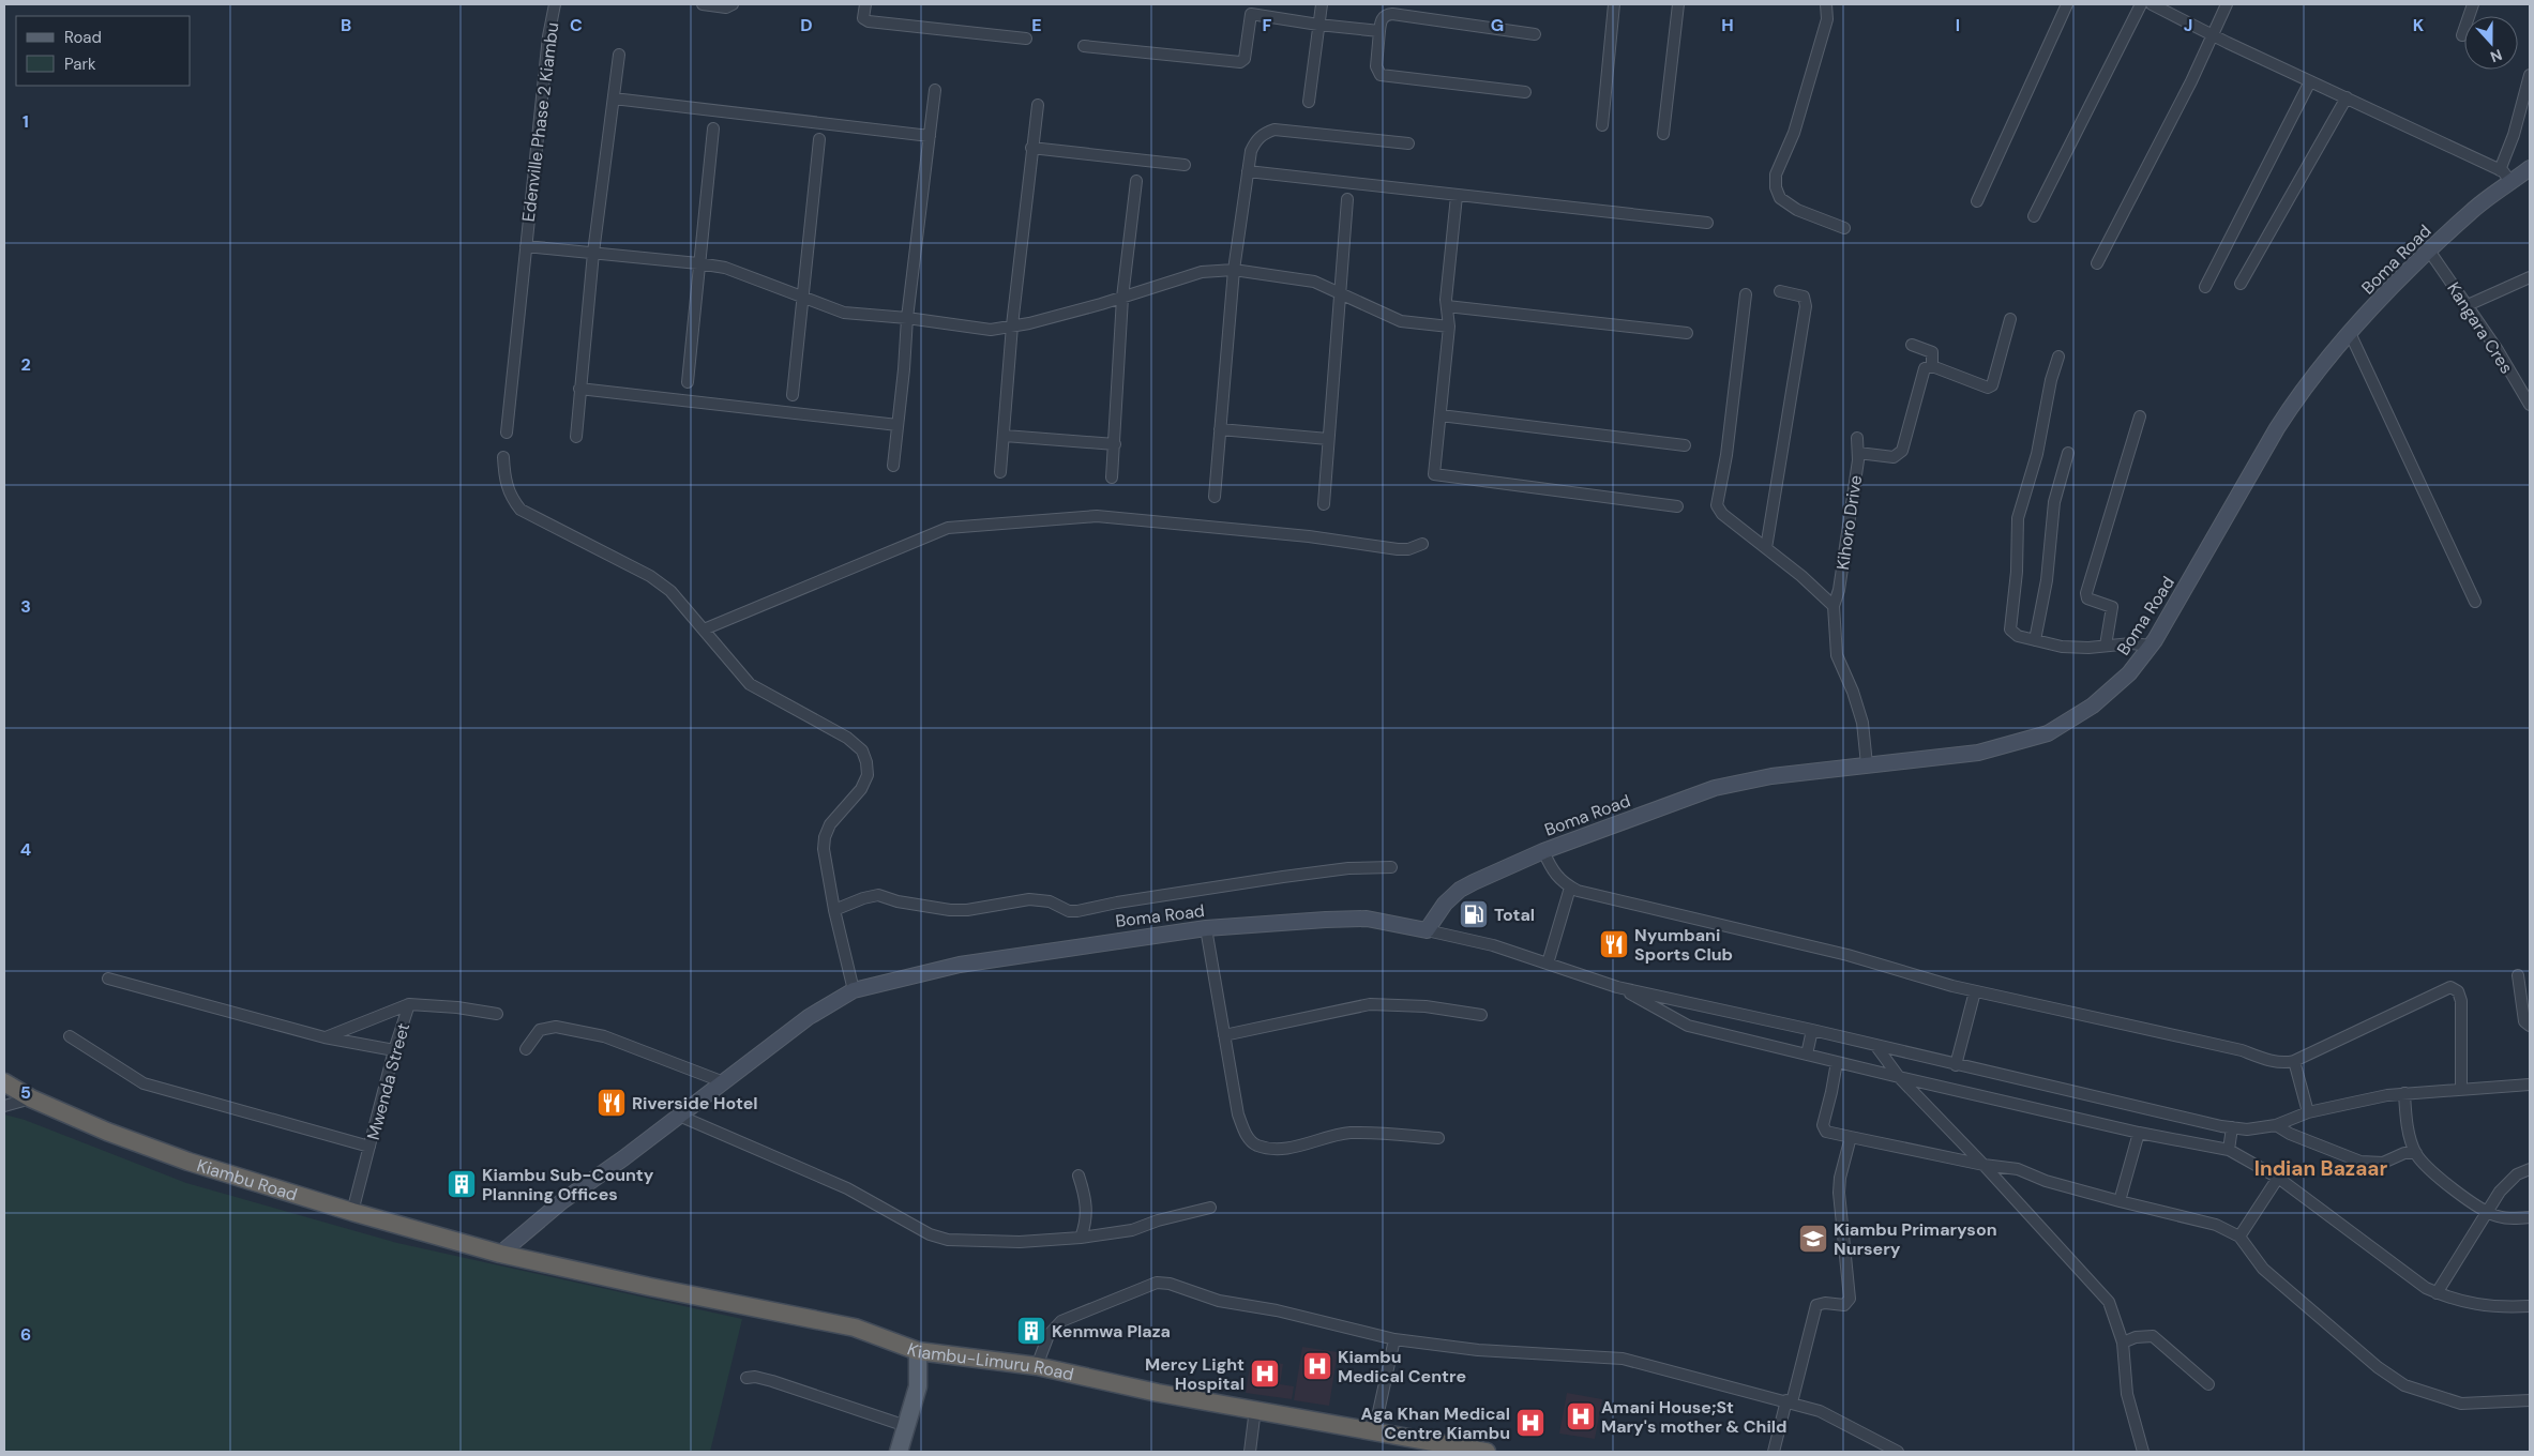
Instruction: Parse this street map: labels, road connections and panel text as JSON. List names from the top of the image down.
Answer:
{
  "streets": {
    "highway": ["Kiambu Road", "Kiambu-Limuru Road"],
    "main road": ["Boma Road"],
    "street": [
      "Edenville Phase 2 Kiambu",
      "Kangara Cres",
      "Kihoro Drive",
      "Mwenda Street"
    ]
  },
  "crossings": [
    ["Boma Road", "Kangara Cres"],
    ["Boma Road", "Kihoro Drive"],
    ["Boma Road", "Kiambu Road"],
    ["Boma Road", "Kiambu-Limuru Road"],
    ["Mwenda Street", "Kiambu Road"],
    ["Kiambu Road", "Kiambu-Limuru Road"]
  ],
  "districts": ["Indian Bazaar"],
  "places": {
    "fuel station": ["Total"],
    "restaurant": ["Nyumbani Sports Club", "Riverside Hotel"],
    "building": ["Kiambu Sub-County Planning Offices", "Kenmwa Plaza"],
    "school or university": ["Kiambu Primaryson Nursery"],
    "hospital": [
      "Kiambu Medical Centre",
      "Mercy Light Hospital",
      "Amani House;St Mary's mother & Child",
      "Aga Khan Medical Centre Kiambu"
    ]
  },
  "legend": ["Road", "Park"],
  "north": "bottom",
  "grid": {
    "columns": [
      "B",
      "C",
      "D",
      "E",
      "F",
      "G",
      "H",
      "I",
      "J",
      "K"
    ],
    "rows": [
      "1",
      "2",
      "3",
      "4",
      "5",
      "6"
    ]
  }
}
